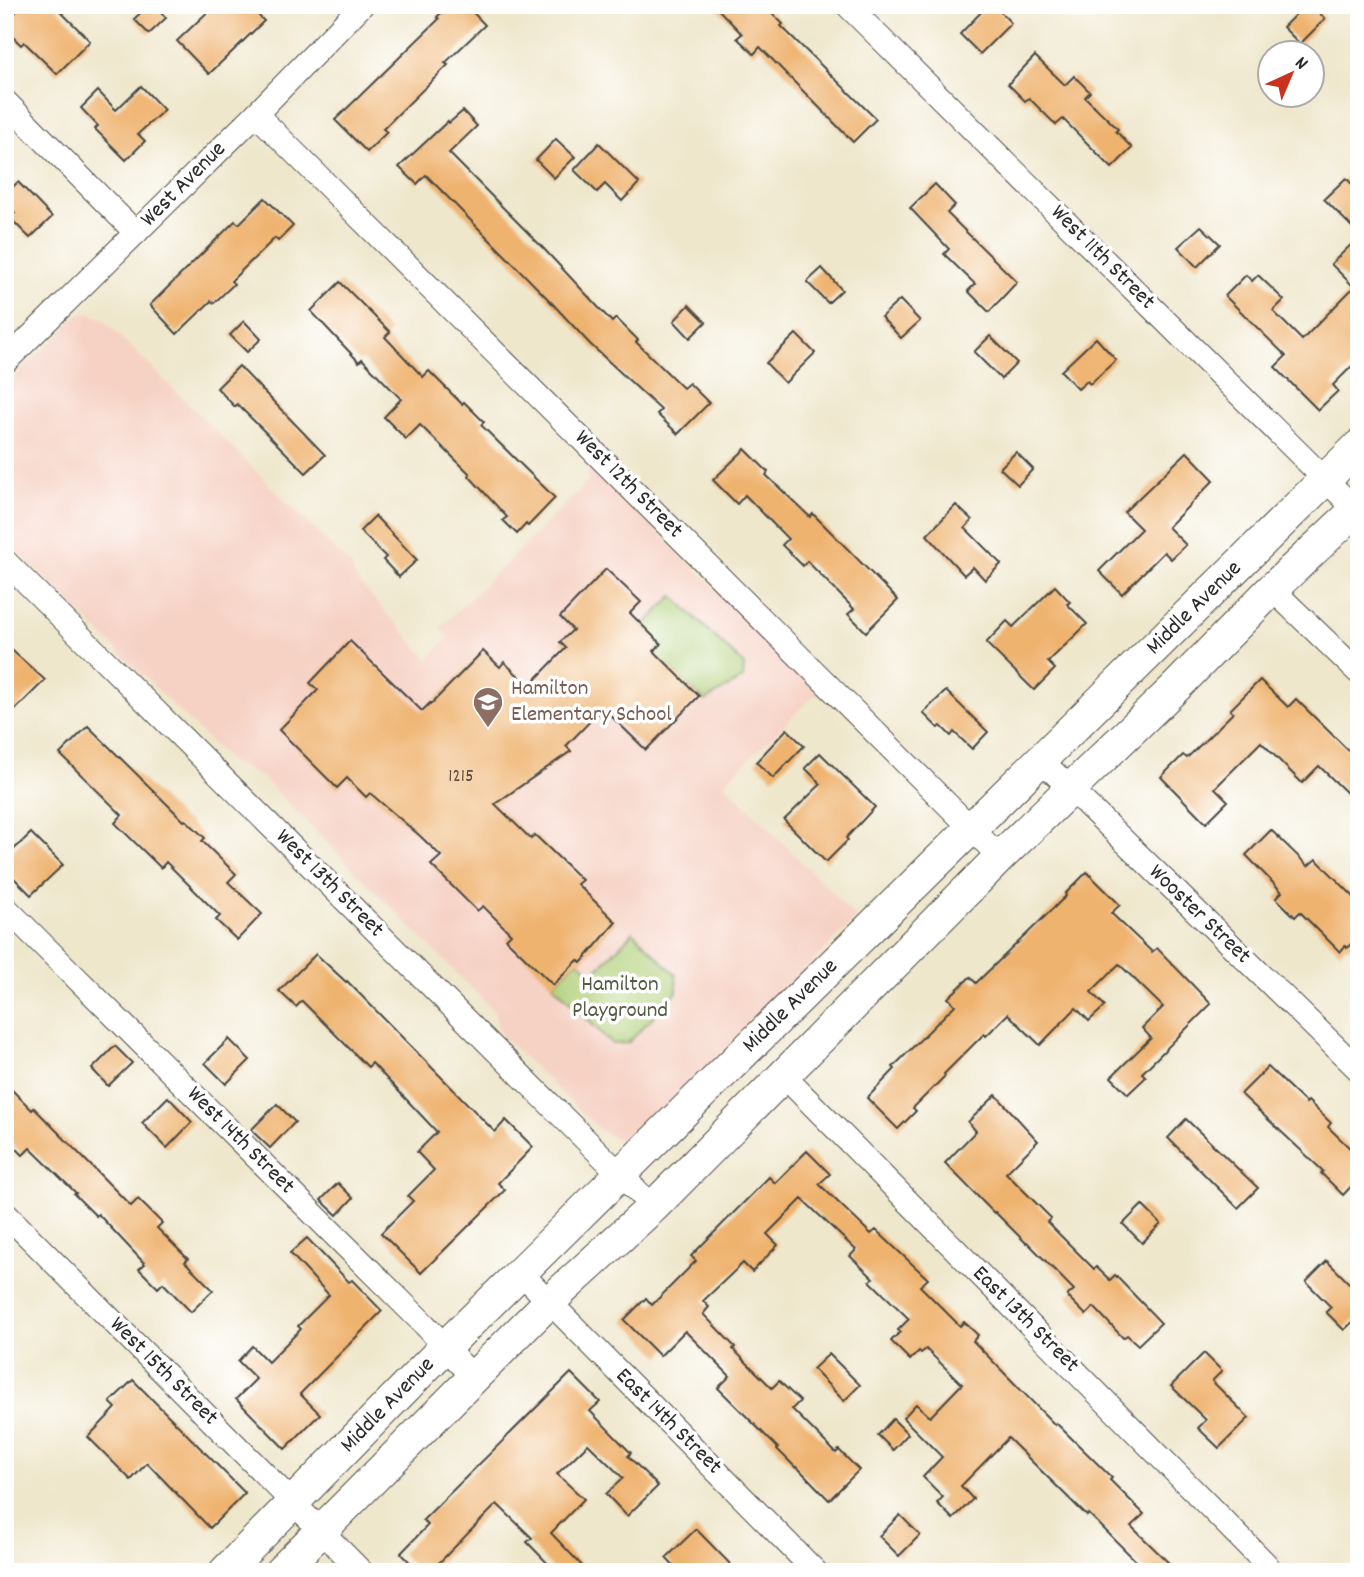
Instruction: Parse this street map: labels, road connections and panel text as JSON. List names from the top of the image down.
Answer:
{
  "streets": {
    "main road": ["Middle Avenue"],
    "street": [
      "West Avenue",
      "West 11th Street",
      "West 12th Street",
      "West 13th Street",
      "Wooster Street",
      "West 14th Street",
      "East 13th Street",
      "West 15th Street",
      "East 14th Street"
    ]
  },
  "crossings": [
    ["West Avenue", "West 12th Street"],
    ["West 11th Street", "Middle Avenue"],
    ["West 12th Street", "Middle Avenue"],
    ["Middle Avenue", "West 13th Street"],
    ["Middle Avenue", "Wooster Street"],
    ["Middle Avenue", "West 14th Street"],
    ["Middle Avenue", "East 13th Street"],
    ["Middle Avenue", "West 15th Street"],
    ["Middle Avenue", "East 14th Street"]
  ],
  "parks": ["Hamilton Playground"],
  "places": {
    "school or university": ["Hamilton Elementary School"]
  },
  "house_numbers": ["1215"],
  "north": "top right"
}
